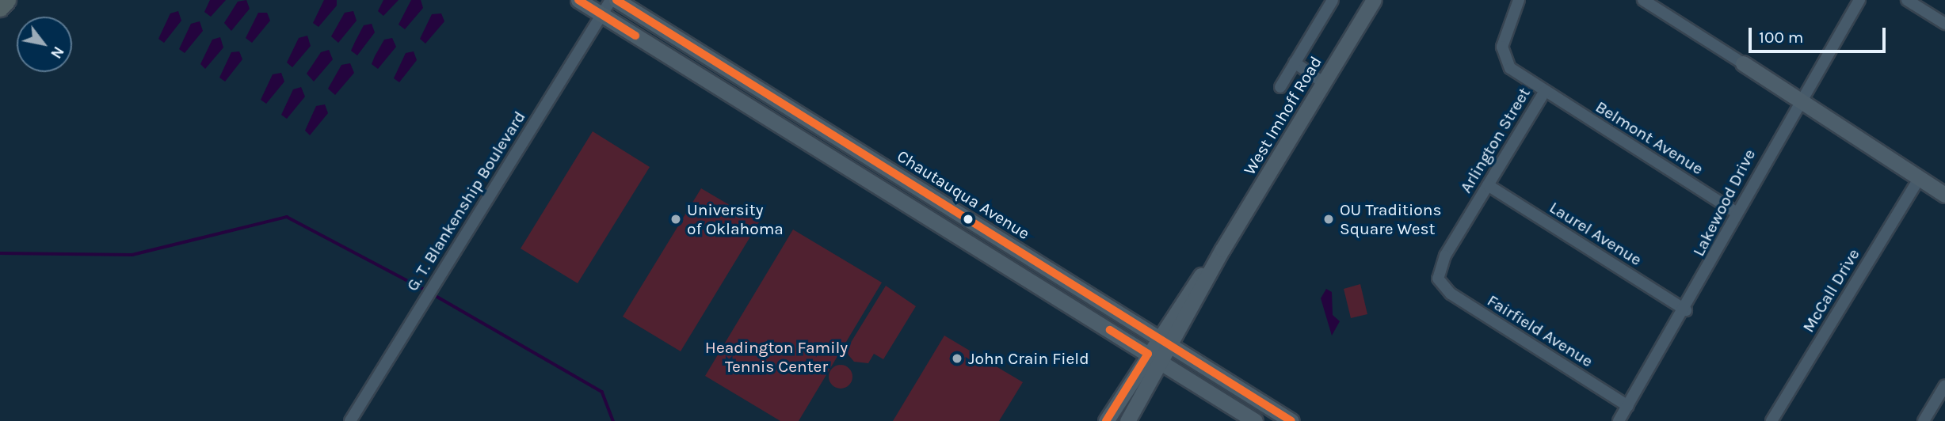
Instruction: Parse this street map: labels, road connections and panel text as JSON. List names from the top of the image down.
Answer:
{
  "streets": {
    "main road": ["West Imhoff Road", "Chautauqua Avenue"],
    "street": [
      "Belmont Avenue",
      "Arlington Street",
      "G. T. Blankenship Boulevard",
      "Lakewood Drive",
      "Laurel Avenue",
      "McCall Drive",
      "Fairfield Avenue"
    ]
  },
  "crossings": [
    ["West Imhoff Road", "Chautauqua Avenue"],
    ["Belmont Avenue", "Arlington Street"],
    ["Belmont Avenue", "Lakewood Drive"],
    ["Arlington Street", "Laurel Avenue"],
    ["Arlington Street", "Fairfield Avenue"],
    ["Lakewood Drive", "Laurel Avenue"],
    ["Lakewood Drive", "Fairfield Avenue"]
  ],
  "parks": ["Headington Family Tennis Center"],
  "places": ["University of Oklahoma", "OU Traditions Square West", "John Crain Field"],
  "scale_bar": "100 m",
  "north": "bottom right"
}
